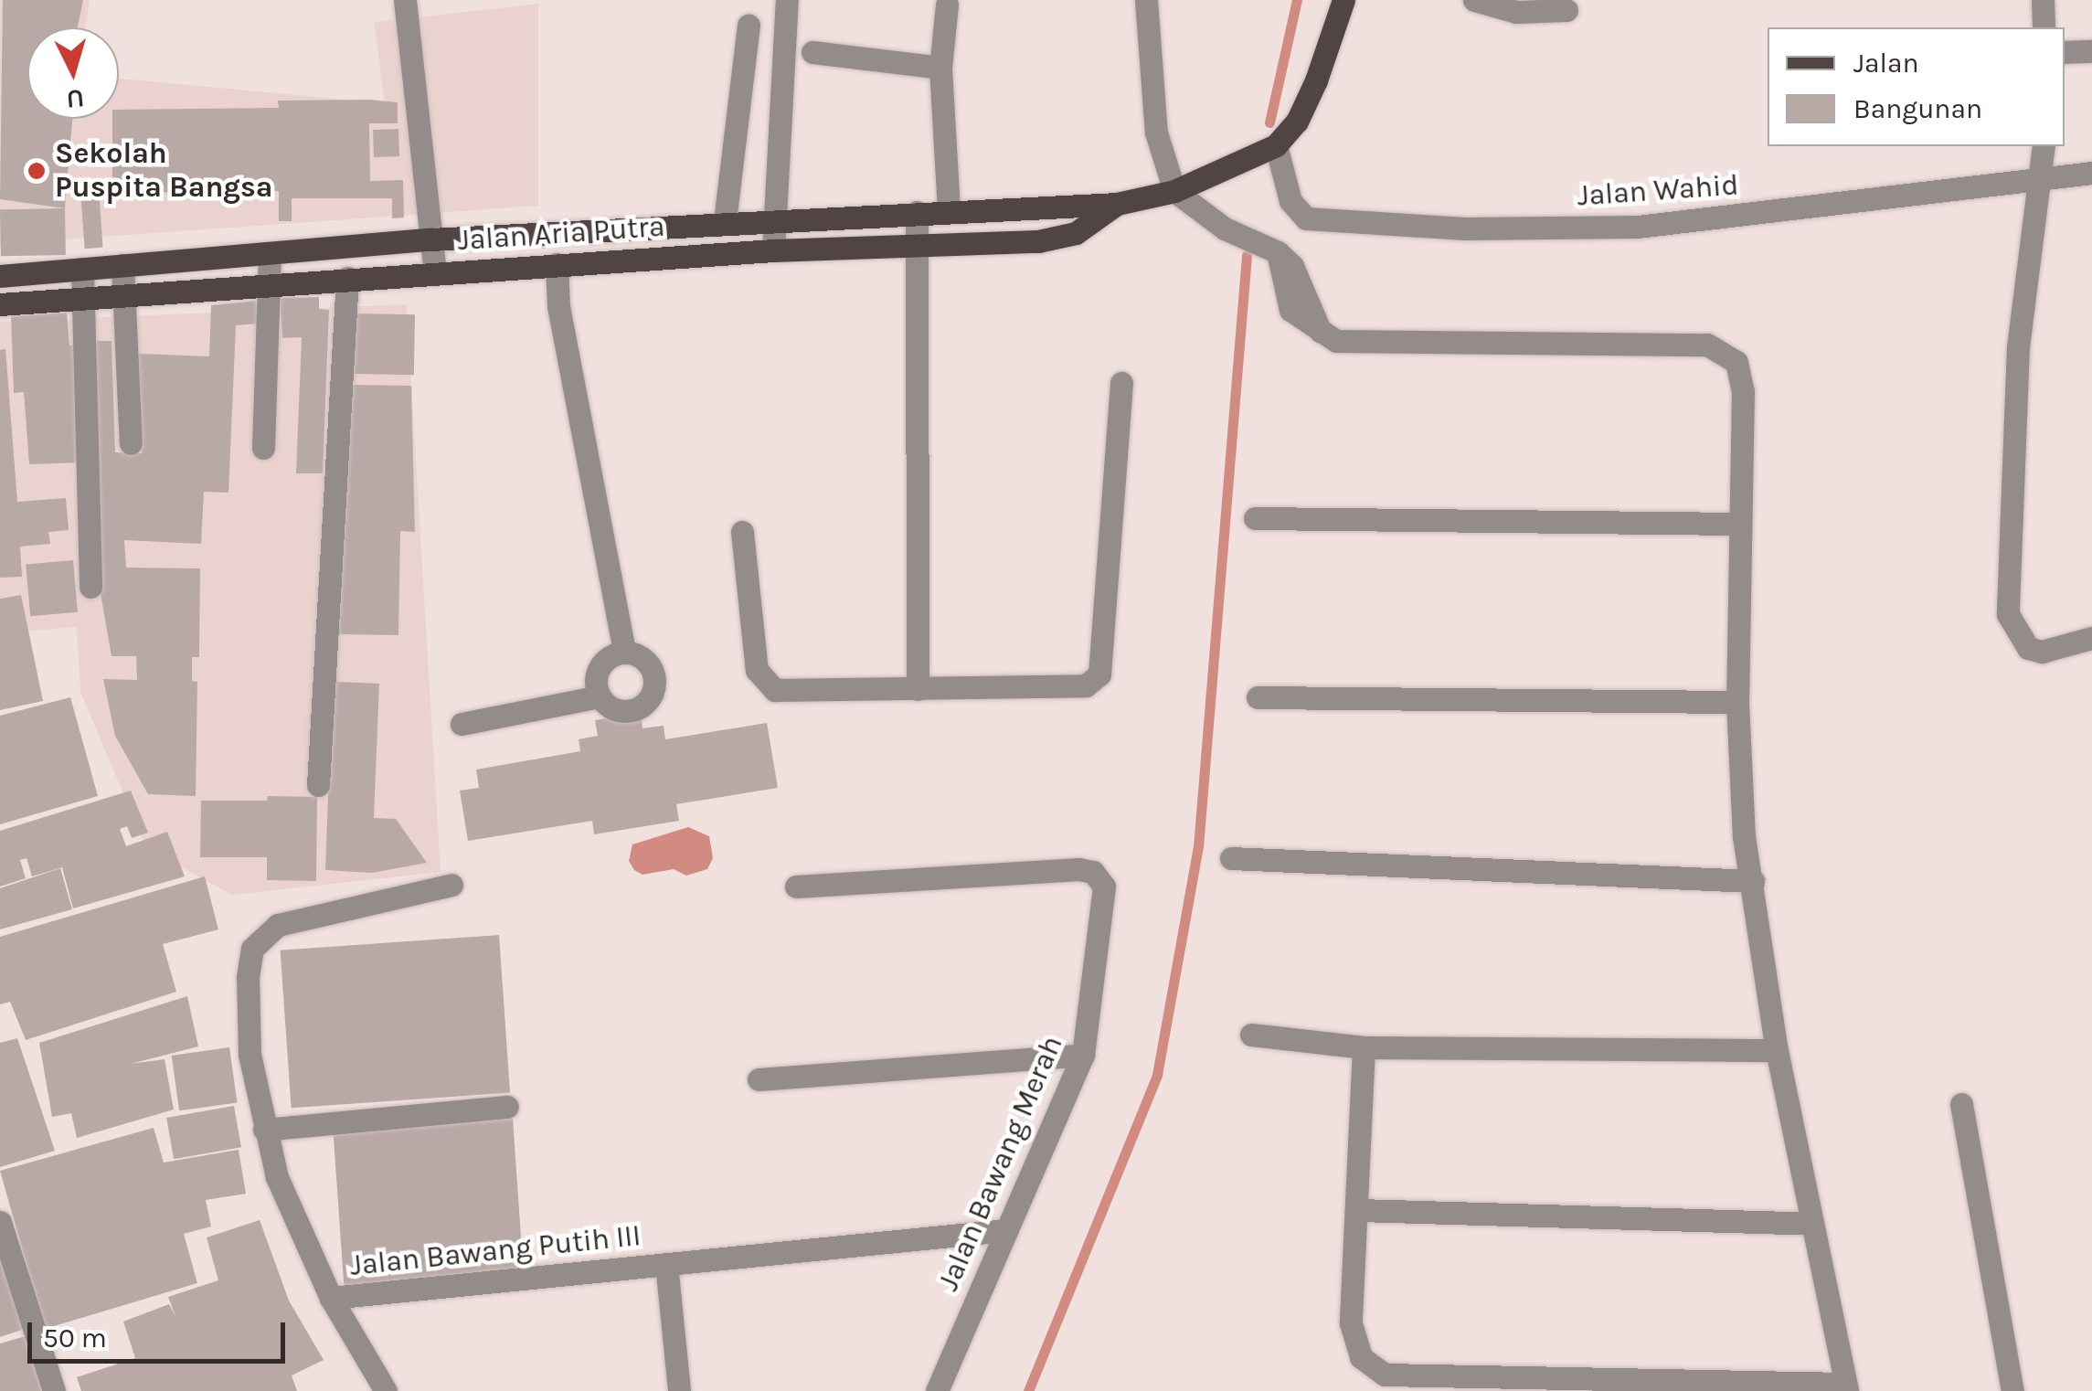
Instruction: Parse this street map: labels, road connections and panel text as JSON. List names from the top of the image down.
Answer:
{
  "streets": {
    "main road": ["Jalan Aria Putra"],
    "street": ["Jalan Wahid", "Jalan Bawang Merah", "Jalan Bawang Putih III"]
  },
  "crossings": [
    ["Jalan Wahid", "Jalan Aria Putra"],
    ["Jalan Bawang Merah", "Jalan Bawang Putih III"]
  ],
  "places": ["Sekolah Puspita Bangsa"],
  "legend": ["Jalan", "Bangunan"],
  "scale_bar": "50 m",
  "north": "bottom"
}
